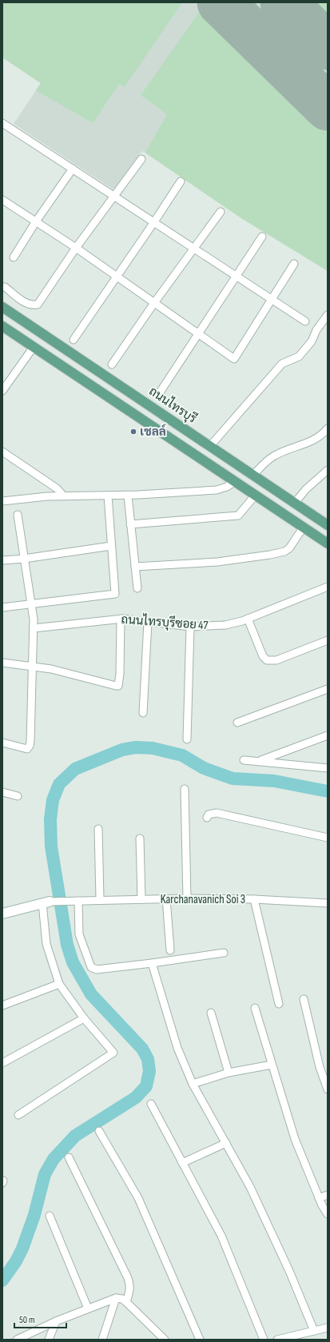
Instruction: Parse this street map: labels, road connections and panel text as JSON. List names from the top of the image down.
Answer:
{
  "streets": {
    "main road": ["ถนนไทรบุรี"],
    "street": ["ถนนไทรบุรีซอย 47", "Karchanavanich Soi 3"]
  },
  "places": ["เชลล์"],
  "scale_bar": "50 m"
}
